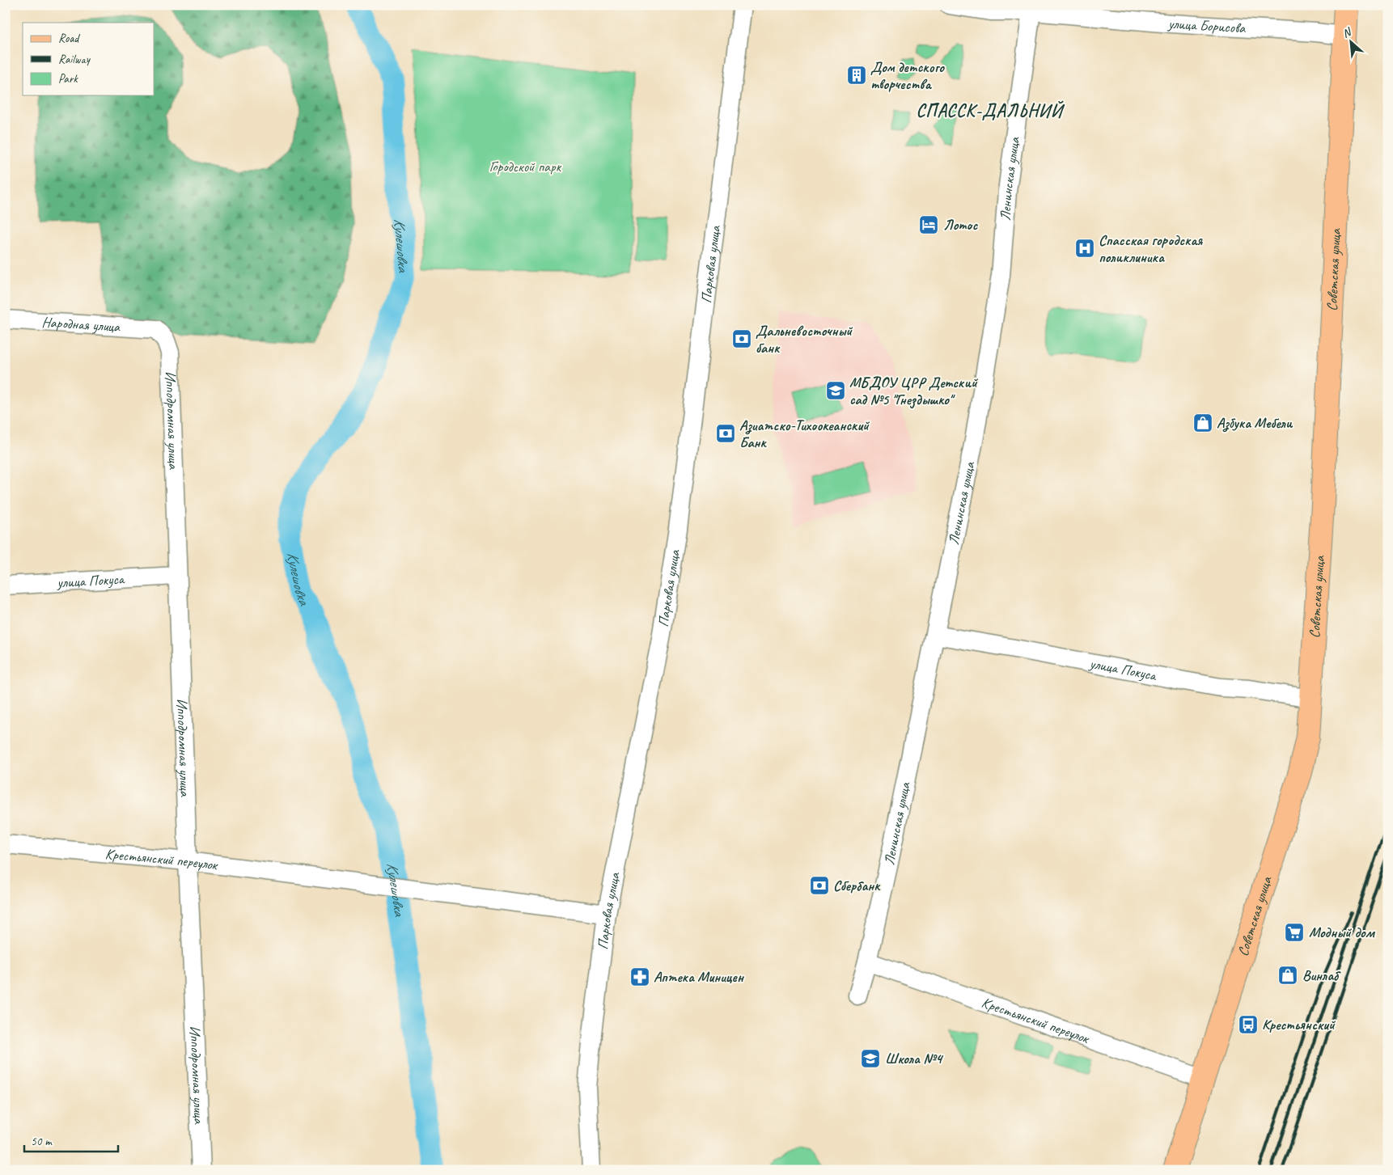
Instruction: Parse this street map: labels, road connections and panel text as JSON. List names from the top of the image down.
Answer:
{
  "streets": {
    "main road": ["Советская улица"],
    "street": [
      "улица Борисова",
      "Ленинская улица",
      "Парковая улица",
      "Народная улица",
      "Ипподромная улица",
      "улица Покуса",
      "Крестьянский переулок"
    ]
  },
  "crossings": [
    ["улица Борисова", "Ленинская улица"],
    ["улица Борисова", "Советская улица"],
    ["Ленинская улица", "улица Покуса"],
    ["Ленинская улица", "Крестьянский переулок"],
    ["Парковая улица", "Крестьянский переулок"],
    ["Советская улица", "улица Покуса"],
    ["Советская улица", "Крестьянский переулок"],
    ["Народная улица", "Ипподромная улица"],
    ["Ипподромная улица", "улица Покуса"],
    ["Ипподромная улица", "Крестьянский переулок"]
  ],
  "districts": ["СПАССК-ДАЛЬНИЙ"],
  "water": ["Кулешовка"],
  "parks": ["Городской парк"],
  "places": {
    "building": ["Дом детского творчества"],
    "hotel": ["Лотос"],
    "hospital": ["Спасская городская поликлиника"],
    "bank": ["Дальневосточный банк", "Азиатско-Тихоокеанский Банк", "Сбербанк"],
    "school or university": ["МБДОУ ЦРР Детский сад №5 \"Гнездышко\"", "Школа №4"],
    "shop": ["Азбука Мебели", "Винлаб"],
    "supermarket": ["Модный дом"],
    "pharmacy": ["Аптека Миницен"],
    "bus stop": ["Крестьянский"]
  },
  "legend": ["Road", "Railway", "Park"],
  "scale_bar": "50 m",
  "north": "top left"
}
